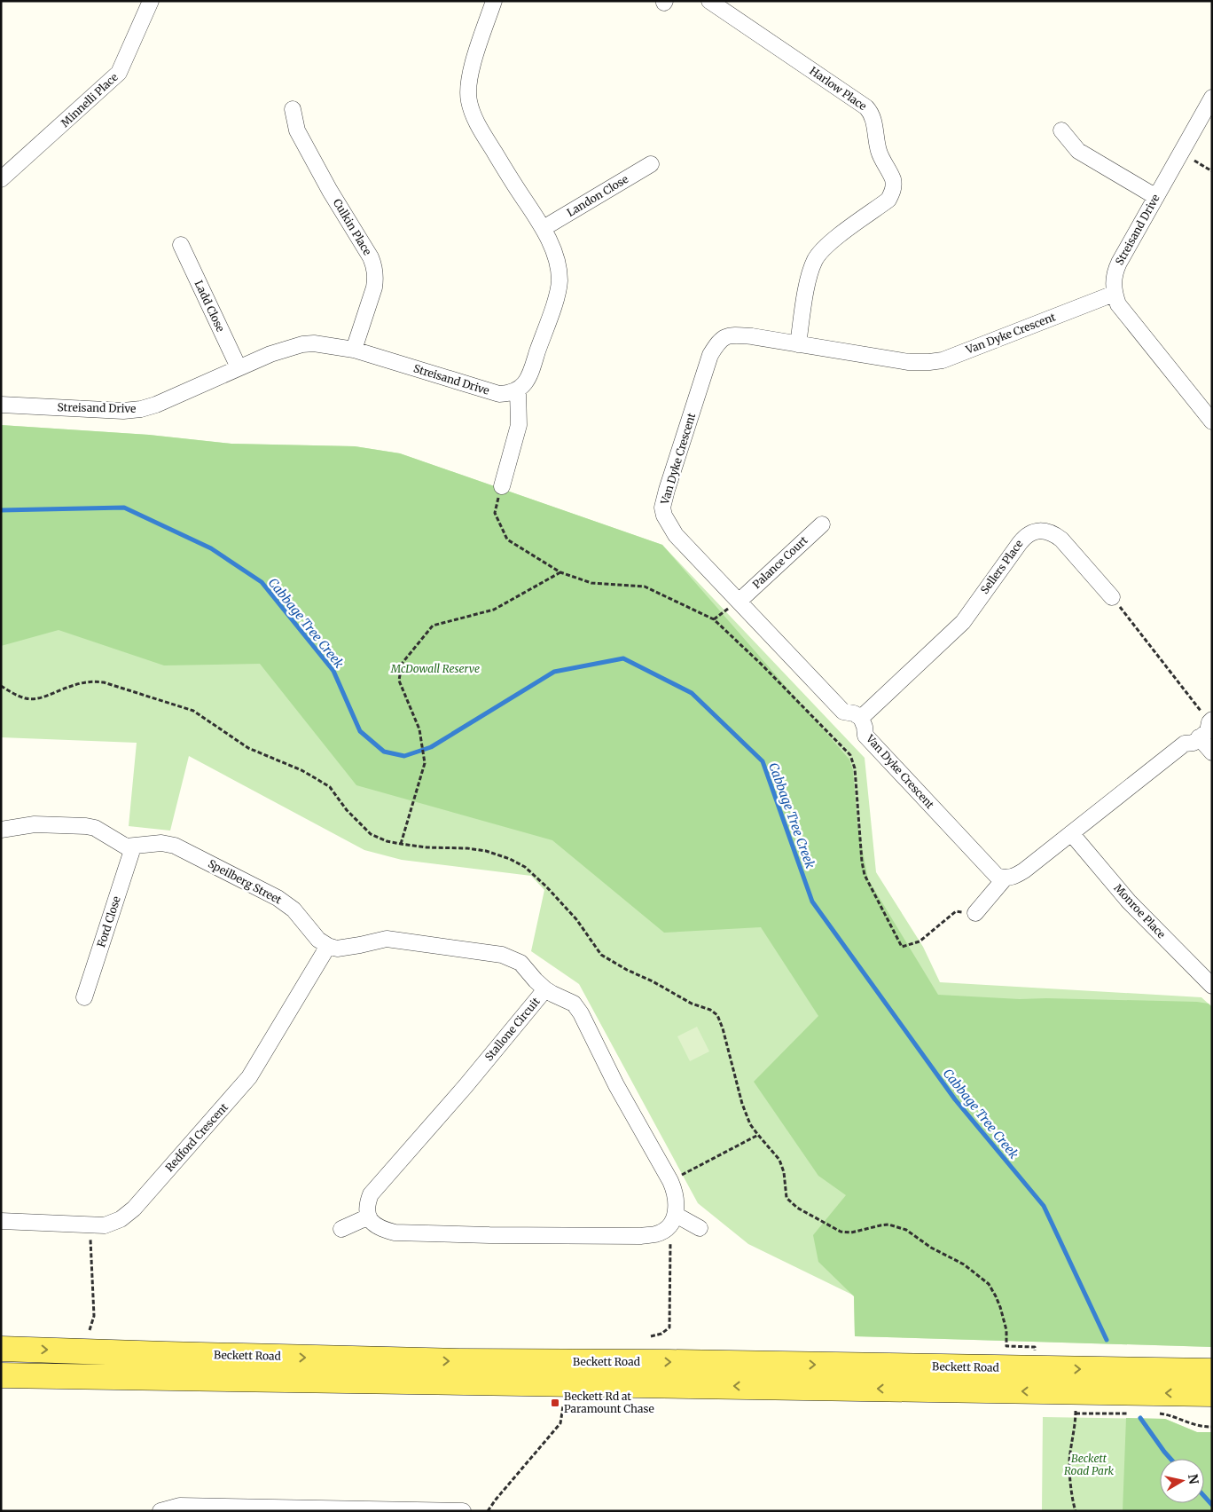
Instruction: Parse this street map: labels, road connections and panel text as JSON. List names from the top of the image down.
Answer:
{
  "streets": {
    "main road": ["Beckett Road"],
    "street": [
      "Harlow Place",
      "Minnelli Place",
      "Landon Close",
      "Culkin Place",
      "Streisand Drive",
      "Ladd Close",
      "Van Dyke Crescent",
      "Palance Court",
      "Sellers Place",
      "Speilberg Street",
      "Monroe Place",
      "Ford Close",
      "Stallone Circuit",
      "Redford Crescent"
    ]
  },
  "crossings": [
    ["Harlow Place", "Van Dyke Crescent"],
    ["Culkin Place", "Streisand Drive"],
    ["Streisand Drive", "Ladd Close"],
    ["Streisand Drive", "Van Dyke Crescent"],
    ["Van Dyke Crescent", "Palance Court"],
    ["Van Dyke Crescent", "Sellers Place"],
    ["Speilberg Street", "Ford Close"],
    ["Speilberg Street", "Redford Crescent"]
  ],
  "water": ["Cabbage Tree Creek"],
  "parks": ["McDowall Reserve", "Beckett Road Park"],
  "places": {
    "transit": ["Beckett Rd at Paramount Chase"]
  },
  "north": "right"
}
